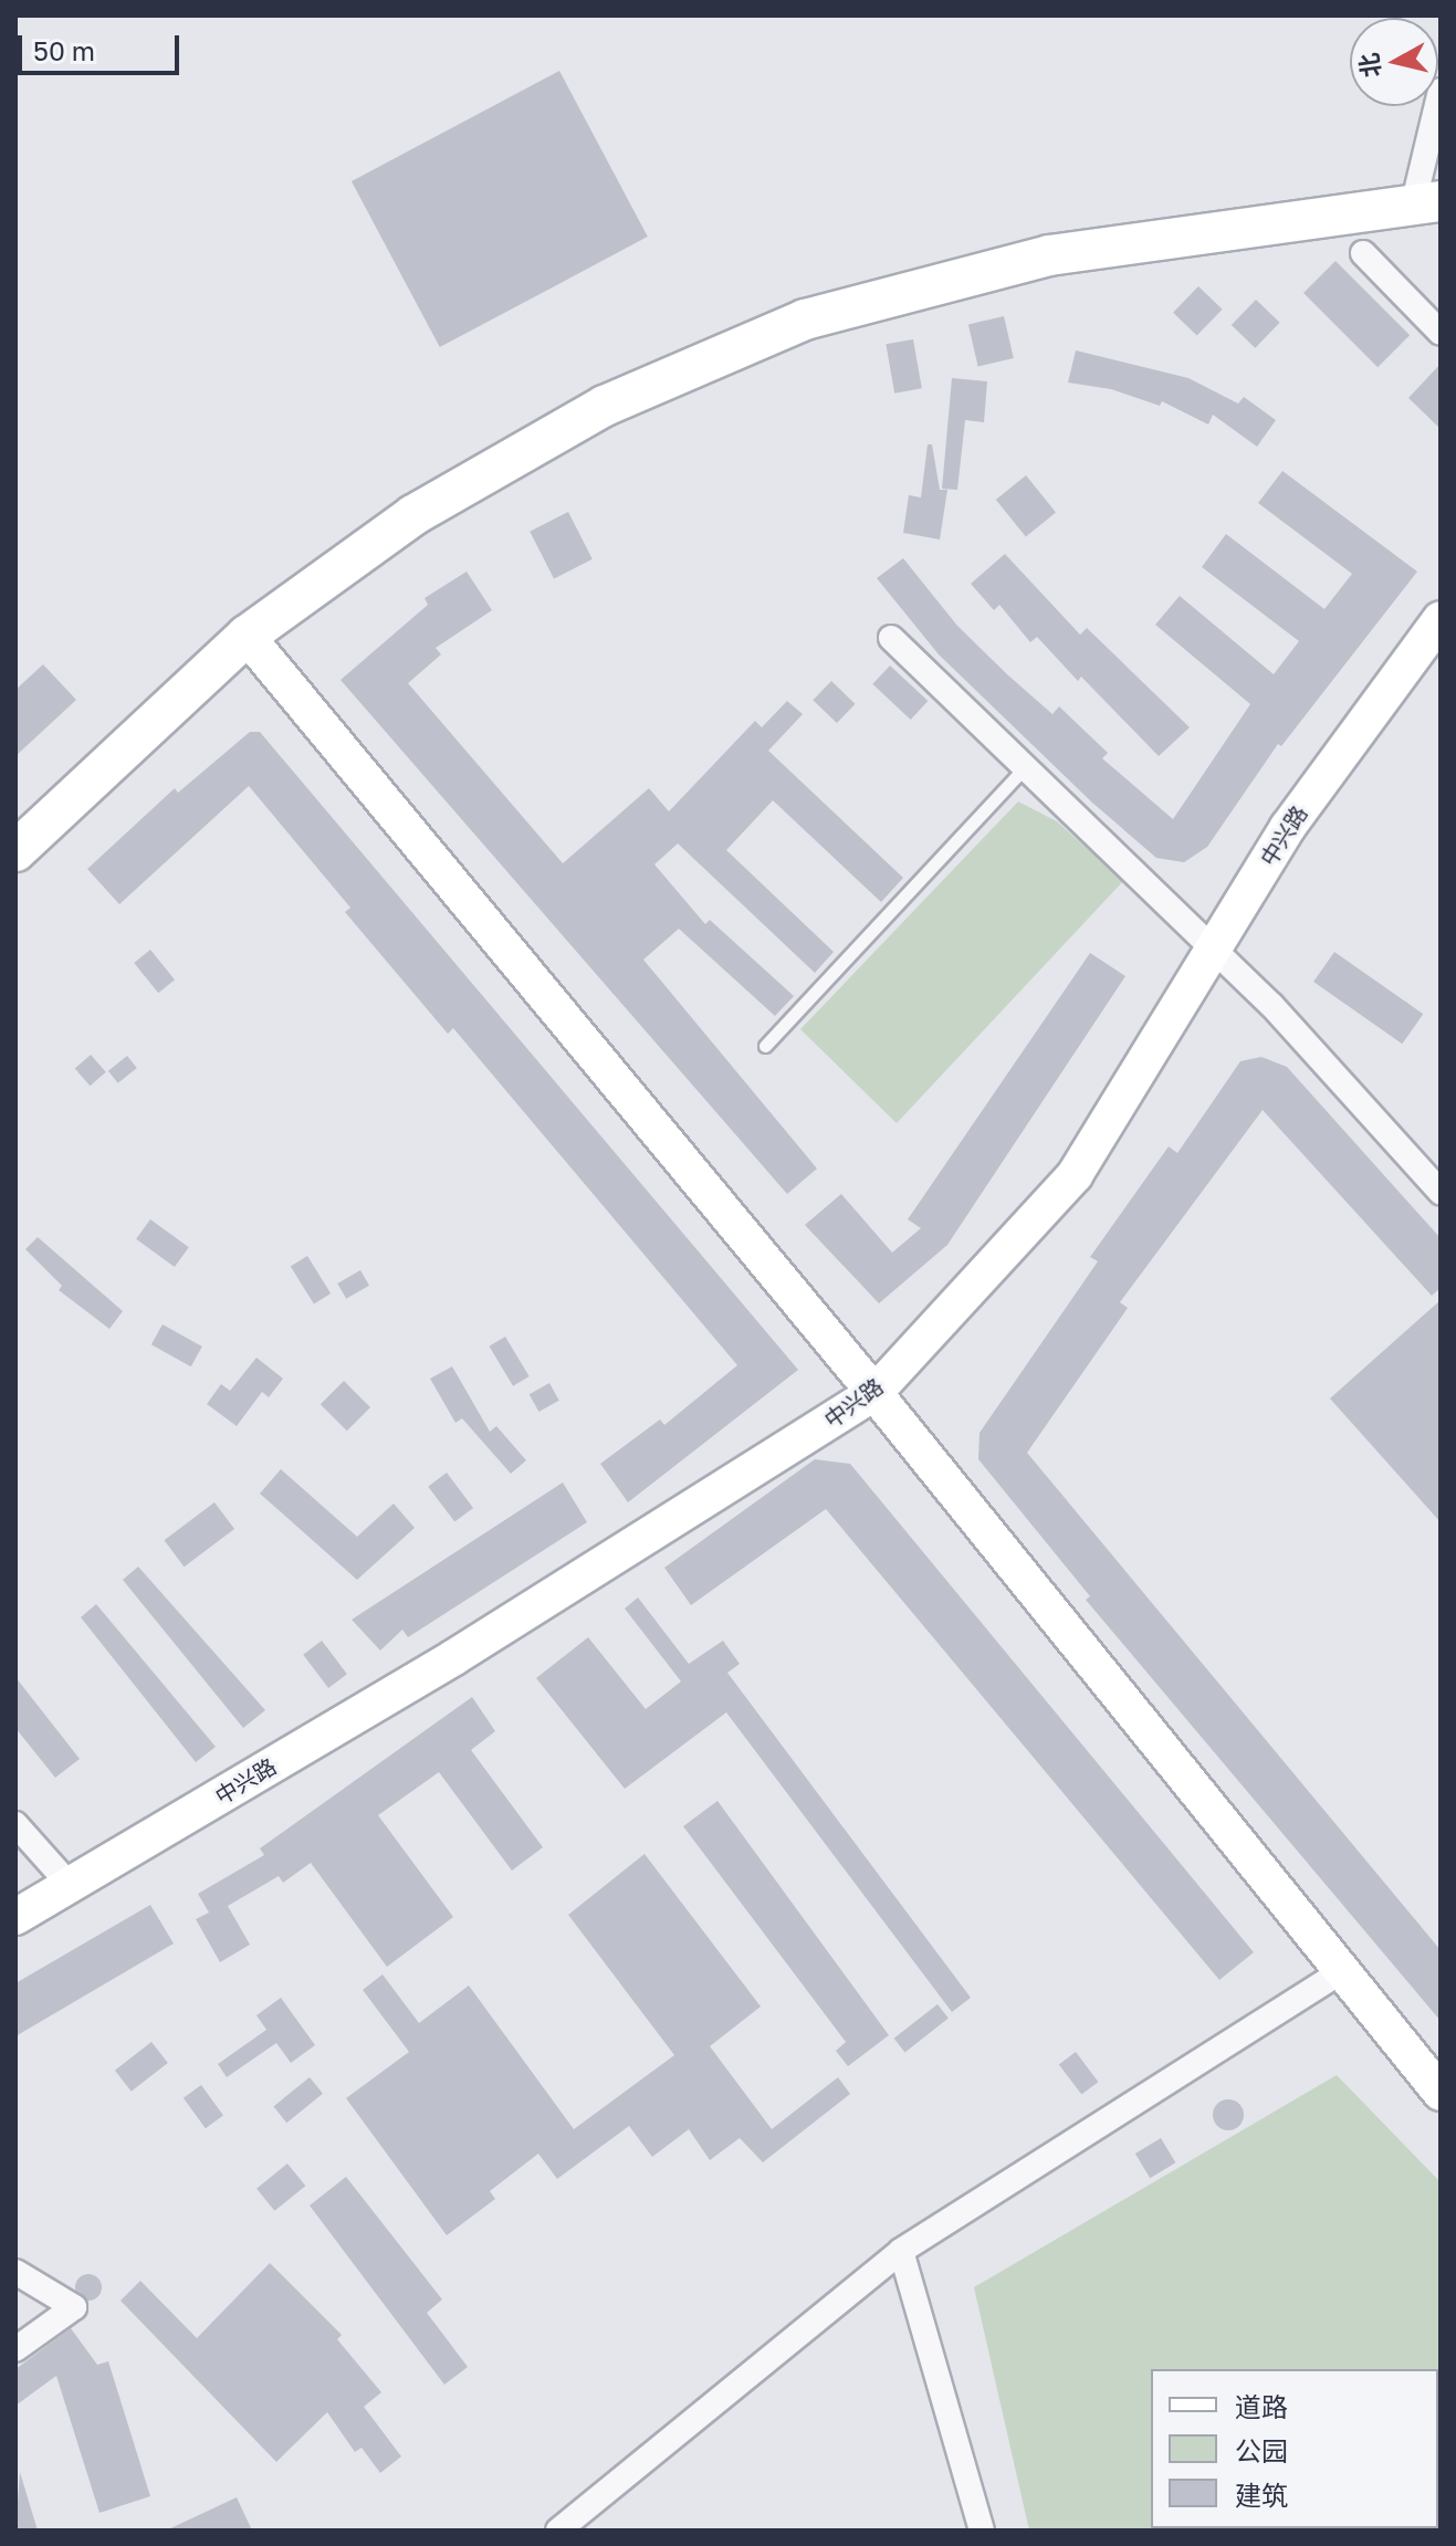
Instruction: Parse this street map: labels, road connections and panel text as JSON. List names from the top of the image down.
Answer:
{
  "streets": {
    "main road": ["中兴路"]
  },
  "legend": ["道路", "公园", "建筑"],
  "scale_bar": "50 m",
  "north": "left"
}
